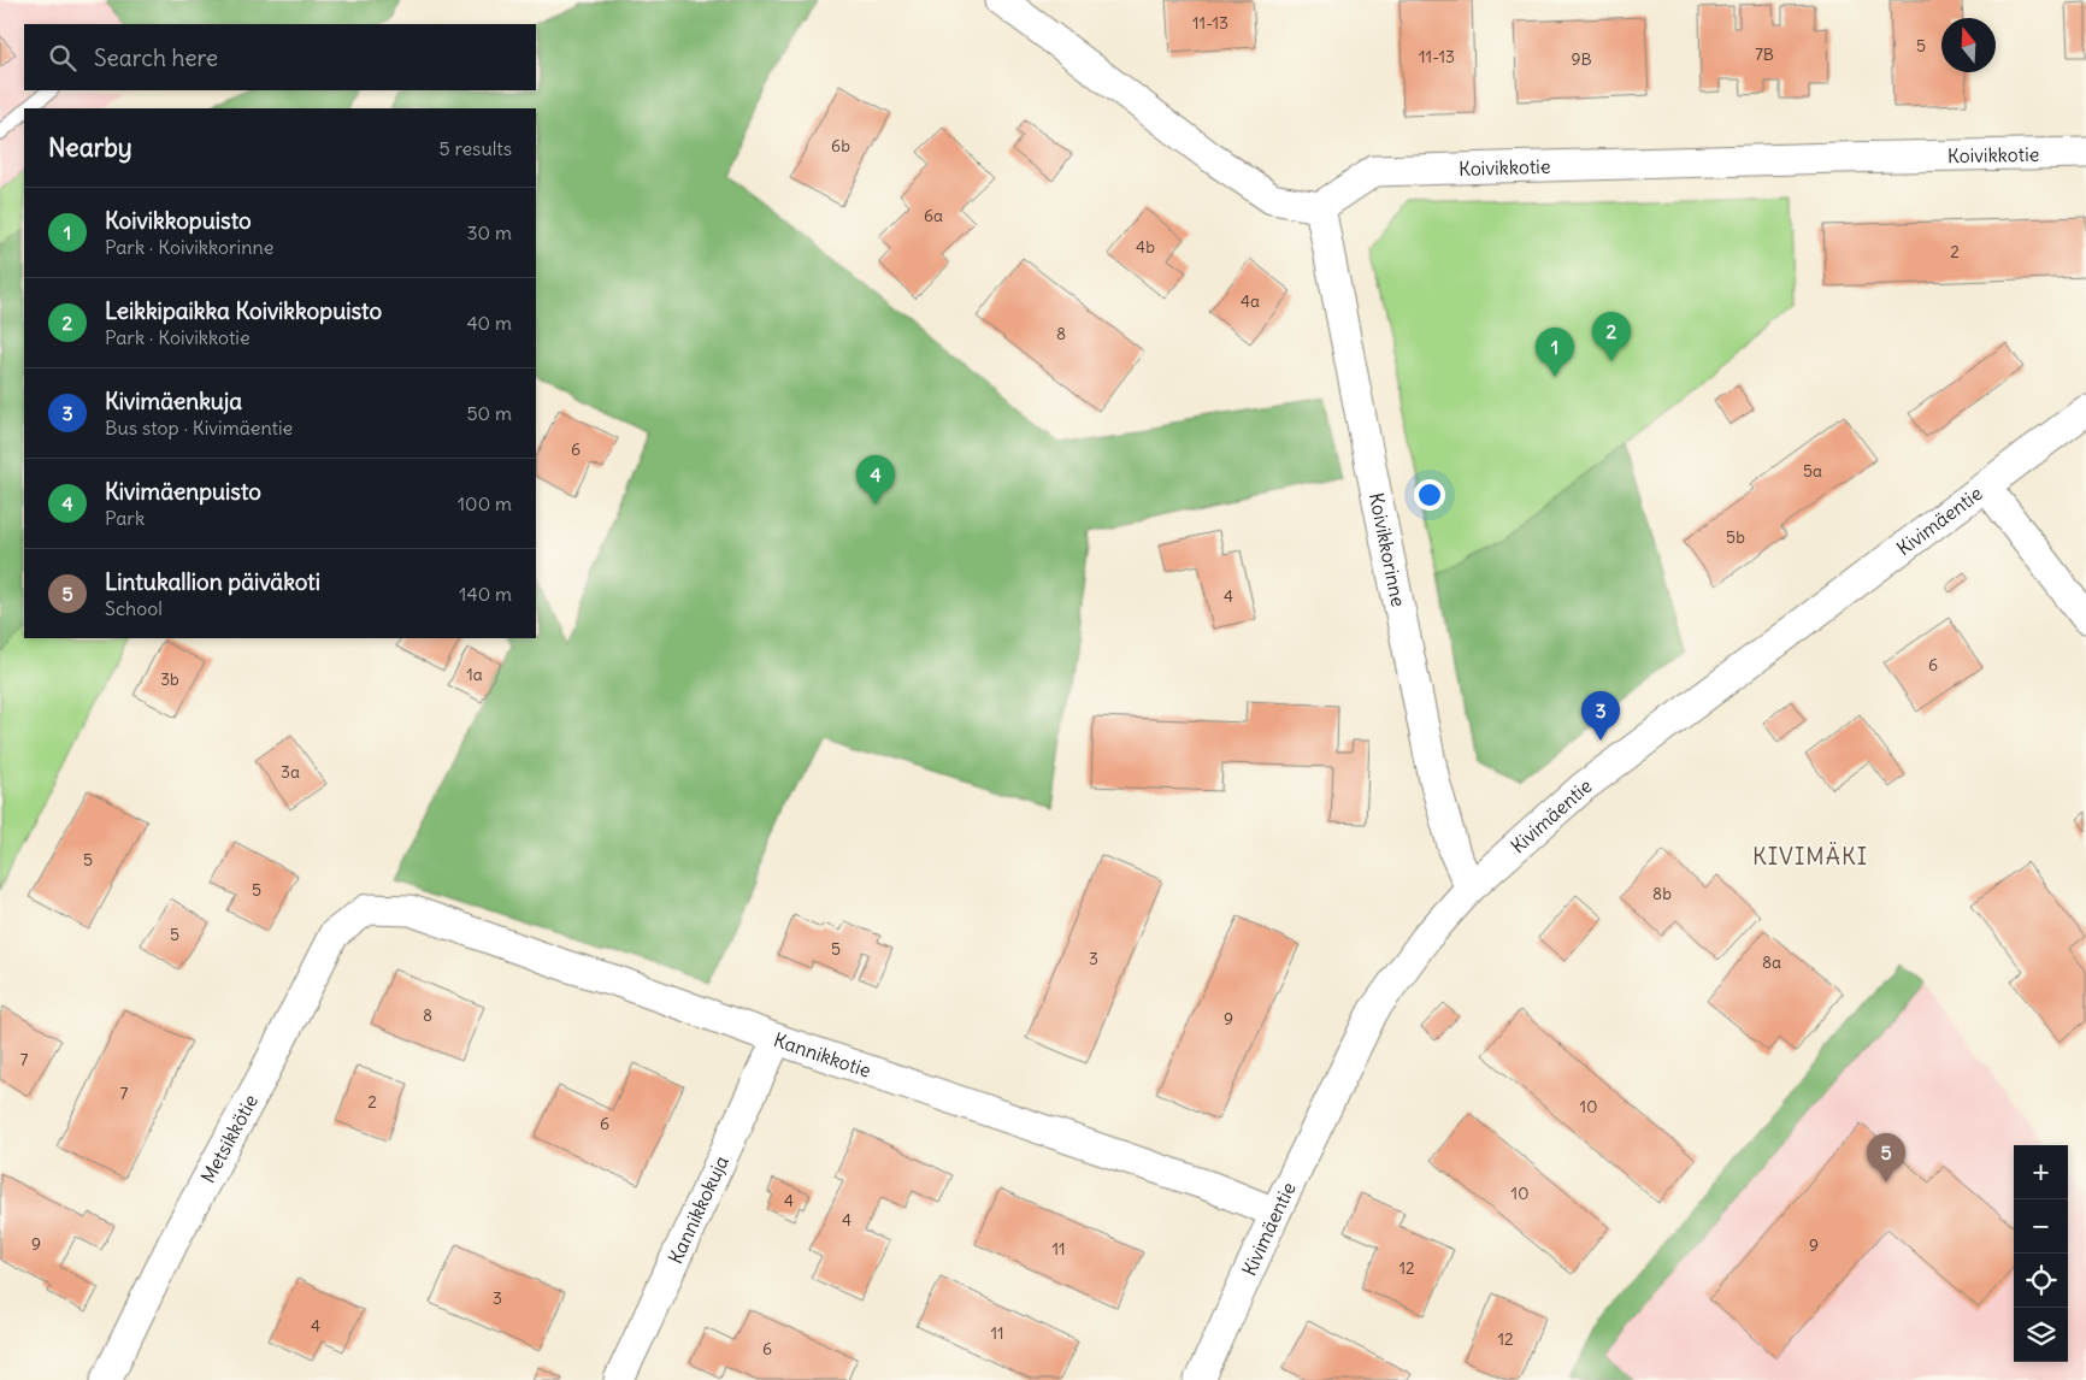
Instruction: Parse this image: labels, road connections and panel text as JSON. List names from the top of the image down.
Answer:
{
  "streets": {
    "street": [
      "Koivikkotie",
      "Kivimäentie",
      "Koivikkorinne",
      "Kannikkotie",
      "Metsikkötie",
      "Kannikkokuja"
    ]
  },
  "crossings": [
    ["Koivikkotie", "Koivikkorinne"],
    ["Kivimäentie", "Koivikkorinne"],
    ["Kivimäentie", "Kannikkotie"],
    ["Kannikkotie", "Metsikkötie"],
    ["Kannikkotie", "Kannikkokuja"]
  ],
  "districts": ["KIVIMÄKI"],
  "house_numbers": [
    "11-13",
    "5",
    "7B",
    "11-13",
    "9B",
    "6b",
    "6a",
    "4b",
    "2",
    "4a",
    "8",
    "6",
    "5a",
    "5b",
    "4",
    "6",
    "1a",
    "3b",
    "3a",
    "5",
    "5",
    "8b",
    "5",
    "5",
    "3",
    "8a",
    "8",
    "9",
    "7",
    "7",
    "2",
    "10",
    "6",
    "10",
    "4",
    "4",
    "9",
    "9",
    "11",
    "12",
    "3",
    "4",
    "11",
    "12",
    "6"
  ],
  "north": "top",
  "page": {
    "search": "Search here",
    "heading": ["Nearby", "5 results"],
    "list": [
      {
        "mark": "1",
        "name": "Koivikkopuisto",
        "note": "Park · Koivikkorinne",
        "value": "30 m"
      },
      {
        "mark": "2",
        "name": "Leikkipaikka Koivikkopuisto",
        "note": "Park · Koivikkotie",
        "value": "40 m"
      },
      {
        "mark": "3",
        "name": "Kivimäenkuja",
        "note": "Bus stop · Kivimäentie",
        "value": "50 m"
      },
      {
        "mark": "4",
        "name": "Kivimäenpuisto",
        "note": "Park",
        "value": "100 m"
      },
      {
        "mark": "5",
        "name": "Lintukallion päiväkoti",
        "note": "School",
        "value": "140 m"
      }
    ],
    "pins": [
      "2",
      "1",
      "4",
      "3",
      "5"
    ],
    "map_buttons": ["+", "−"]
  }
}
